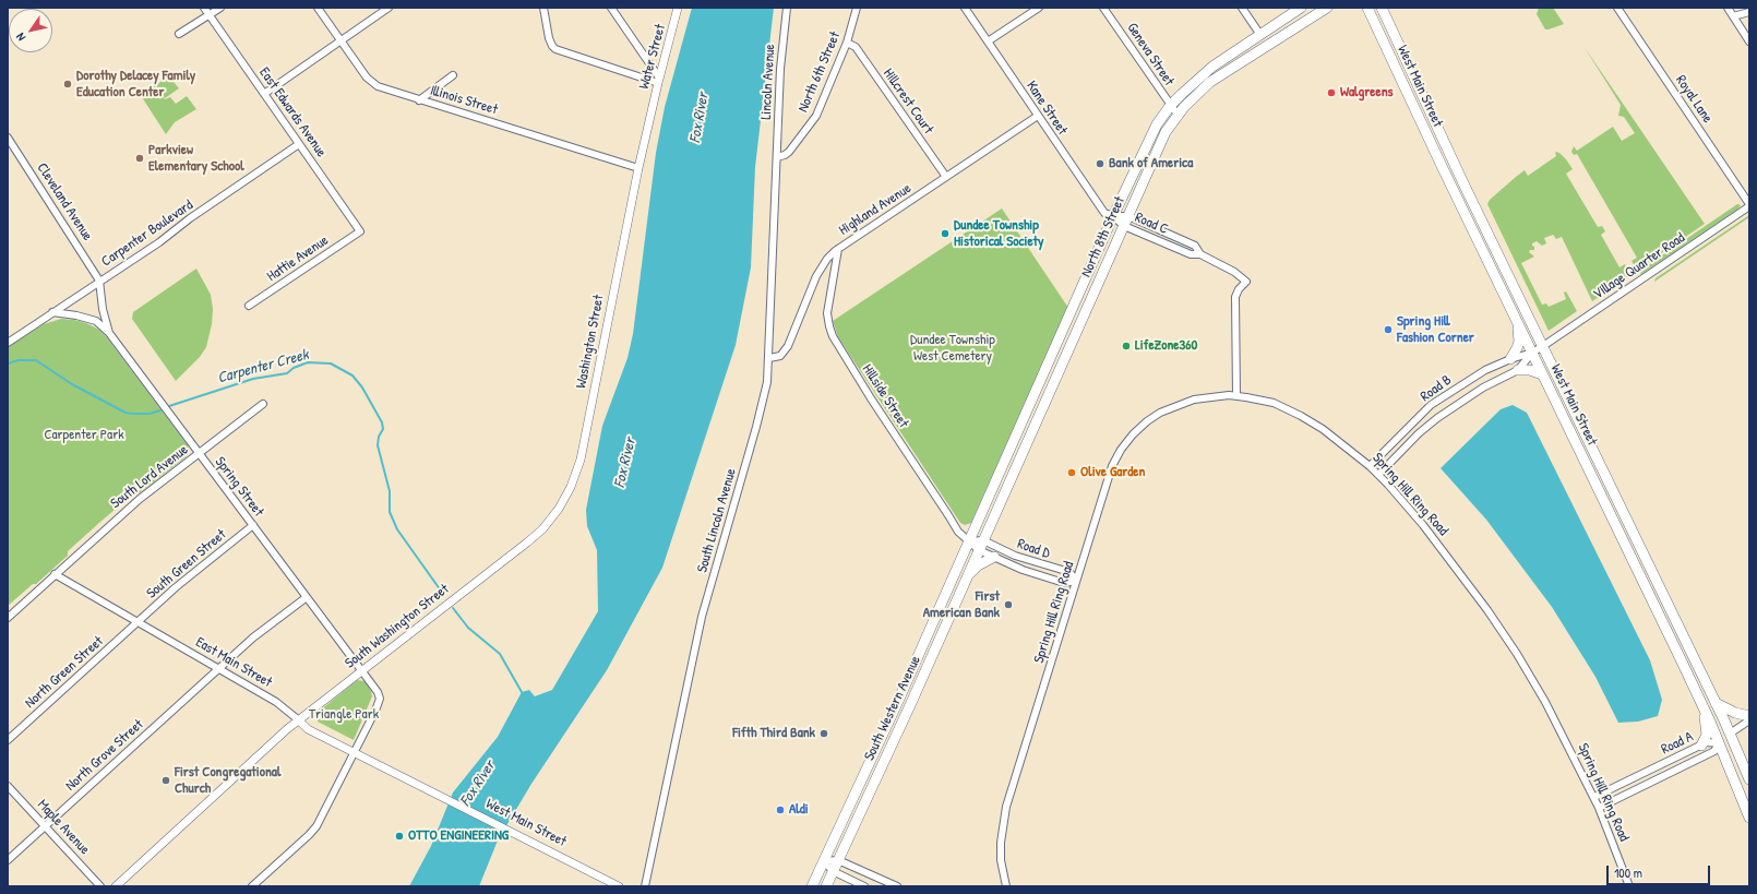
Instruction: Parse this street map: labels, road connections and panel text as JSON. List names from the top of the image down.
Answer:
{
  "streets": {
    "main road": ["West Main Street", "North 8th Street", "South Western Avenue"],
    "street": [
      "Geneva Street",
      "Water Street",
      "North 6th Street",
      "Lincoln Avenue",
      "Royal Lane",
      "Illinois Street",
      "Hillcrest Court",
      "Kane Street",
      "East Edwards Avenue",
      "Cleveland Avenue",
      "Highland Avenue",
      "Road C",
      "Carpenter Boulevard",
      "Hattie Avenue",
      "Village Quarter Road",
      "Washington Street",
      "Road B",
      "Hillside Street",
      "South Lord Avenue",
      "Spring Street",
      "Spring Hill Ring Road",
      "South Lincoln Avenue",
      "Road D",
      "South Green Street",
      "South Washington Street",
      "East Main Street",
      "North Green Street",
      "Road A",
      "North Grove Street",
      "Maple Avenue"
    ]
  },
  "crossings": [
    ["Geneva Street", "North 8th Street"],
    ["Water Street", "Washington Street"],
    ["North 6th Street", "Lincoln Avenue"],
    ["North 6th Street", "Hillcrest Court"],
    ["North 6th Street", "South Lincoln Avenue"],
    ["Lincoln Avenue", "South Lincoln Avenue"],
    ["West Main Street", "Village Quarter Road"],
    ["West Main Street", "Road B"],
    ["West Main Street", "East Main Street"],
    ["West Main Street", "Road A"],
    ["Royal Lane", "Village Quarter Road"],
    ["Illinois Street", "Washington Street"],
    ["Hillcrest Court", "Highland Avenue"],
    ["Kane Street", "Highland Avenue"],
    ["Kane Street", "Road C"],
    ["Kane Street", "North 8th Street"],
    ["East Edwards Avenue", "Carpenter Boulevard"],
    ["East Edwards Avenue", "Hattie Avenue"],
    ["Cleveland Avenue", "Carpenter Boulevard"],
    ["Cleveland Avenue", "Spring Street"],
    ["Highland Avenue", "Hillside Street"],
    ["Highland Avenue", "South Lincoln Avenue"],
    ["Road C", "North 8th Street"],
    ["Road C", "Spring Hill Ring Road"],
    ["Carpenter Boulevard", "Spring Street"],
    ["North 8th Street", "Hillside Street"],
    ["North 8th Street", "Road D"],
    ["North 8th Street", "South Western Avenue"],
    ["Village Quarter Road", "Road B"],
    ["Washington Street", "South Washington Street"],
    ["Road B", "Spring Hill Ring Road"],
    ["Hillside Street", "Road D"],
    ["Hillside Street", "South Western Avenue"],
    ["South Lord Avenue", "Spring Street"],
    ["South Lord Avenue", "East Main Street"],
    ["Spring Street", "South Green Street"],
    ["Spring Street", "South Washington Street"],
    ["Spring Street", "East Main Street"],
    ["Spring Street", "North Grove Street"],
    ["Spring Hill Ring Road", "Road D"],
    ["Spring Hill Ring Road", "Road A"],
    ["Road D", "South Western Avenue"],
    ["South Green Street", "East Main Street"],
    ["South Green Street", "North Green Street"],
    ["South Washington Street", "East Main Street"],
    ["East Main Street", "North Green Street"],
    ["East Main Street", "North Grove Street"],
    ["North Grove Street", "Maple Avenue"]
  ],
  "water": ["Fox River", "Carpenter Creek"],
  "parks": ["Dundee Township West Cemetery", "Carpenter Park", "Triangle Park"],
  "places": [
    "Dorothy Delacey Family Education Center",
    "Walgreens",
    "Parkview Elementary School",
    "Bank of America",
    "Dundee Township Historical Society",
    "Spring Hill Fashion Corner",
    "LifeZone360",
    "Olive Garden",
    "First American Bank",
    "Fifth Third Bank",
    "First Congregational Church",
    "Aldi",
    "OTTO ENGINEERING"
  ],
  "scale_bar": "100 m",
  "north": "bottom left"
}
